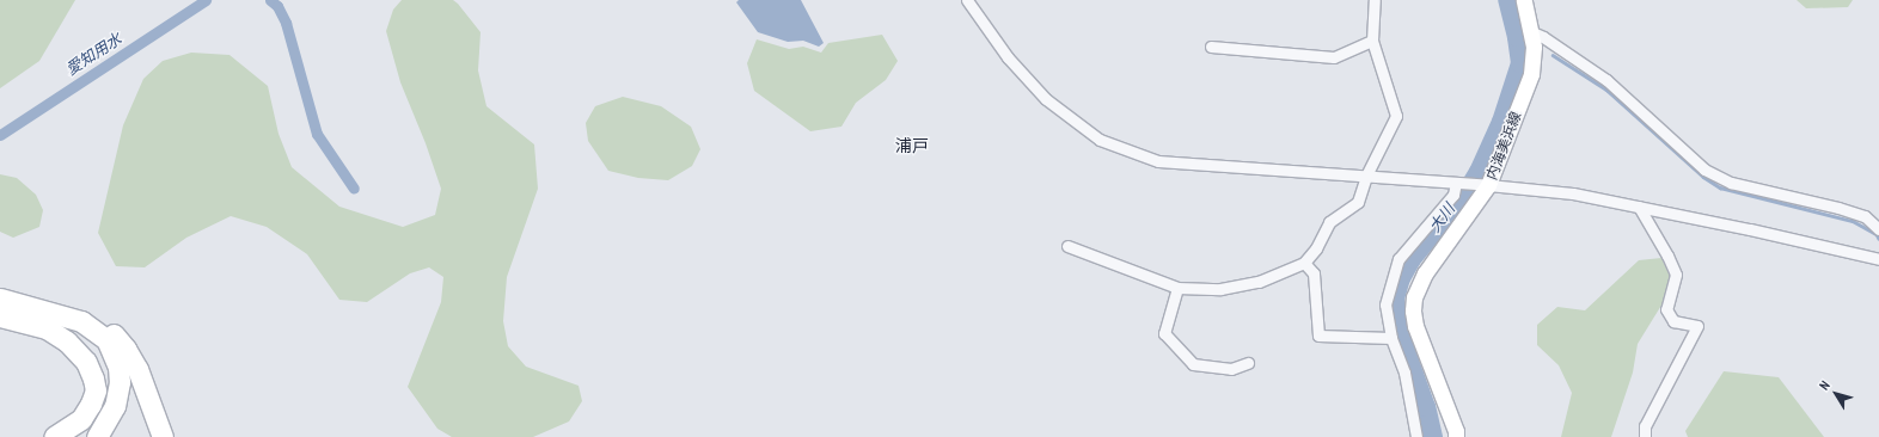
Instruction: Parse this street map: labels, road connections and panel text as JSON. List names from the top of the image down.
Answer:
{
  "streets": {
    "main road": ["内海美浜線"]
  },
  "districts": ["浦戸"],
  "water": ["愛知用水", "大川"],
  "north": "top left"
}
